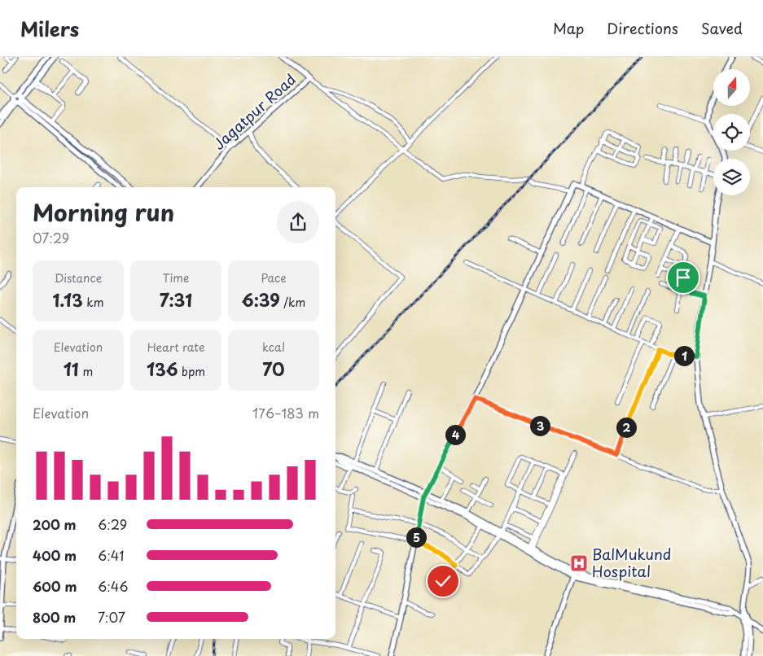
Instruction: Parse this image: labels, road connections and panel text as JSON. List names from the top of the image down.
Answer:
{
  "streets": {
    "street": ["Jagatpur Road"]
  },
  "places": {
    "hospital": ["BalMukund Hospital"]
  },
  "north": "top",
  "page": {
    "header": "Milers",
    "nav": ["Map", "Directions", "Saved"],
    "heading": ["Morning run", "07:29"],
    "stats": [
      ["Distance", "1.13 km"],
      ["Time", "7:31"],
      ["Pace", "6:39 /km"],
      ["Elevation", "11 m"],
      ["Heart rate", "136 bpm"],
      ["kcal", "70"]
    ],
    "pins": [
      "1",
      "3",
      "2",
      "4",
      "5"
    ],
    "chart": ["Elevation", "176–183 m"],
    "list": [
      {
        "name": "200 m",
        "note": "6:29"
      },
      {
        "name": "400 m",
        "note": "6:41"
      },
      {
        "name": "600 m",
        "note": "6:46"
      },
      {
        "name": "800 m",
        "note": "7:07"
      }
    ]
  }
}
